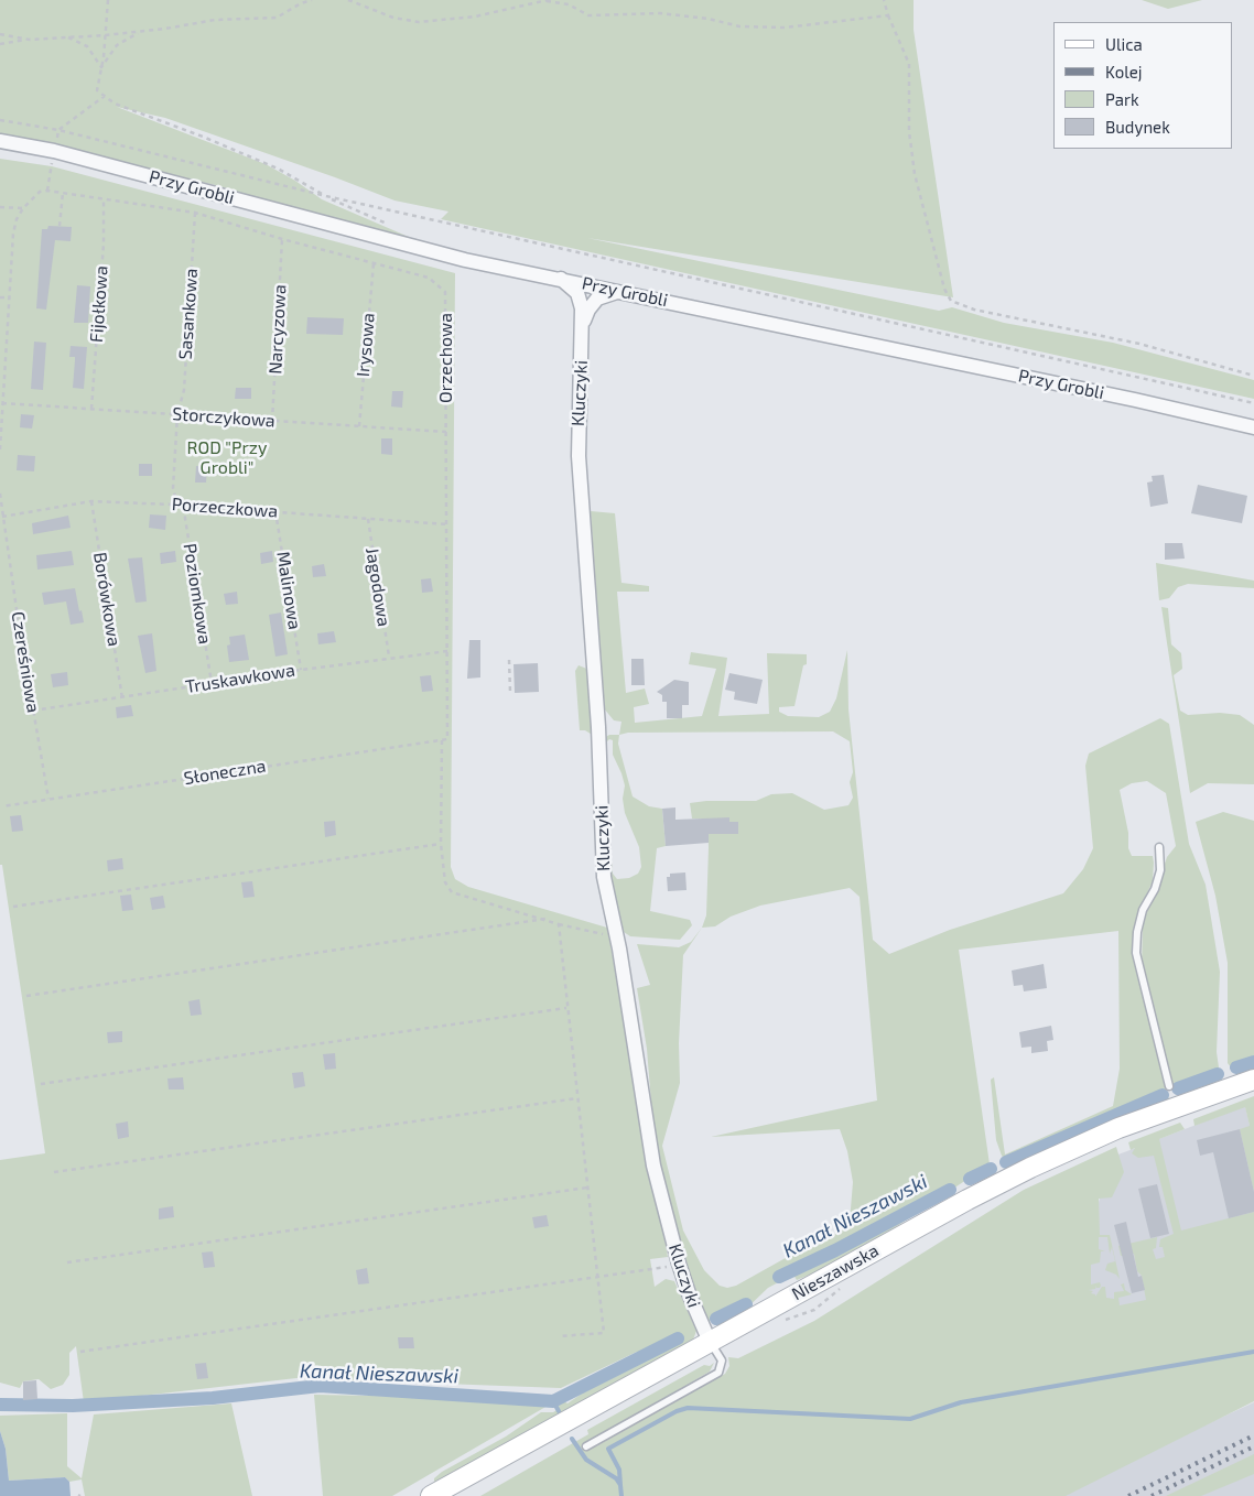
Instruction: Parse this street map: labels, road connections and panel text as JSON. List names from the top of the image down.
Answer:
{
  "streets": {
    "main road": ["Nieszawska"],
    "street": ["Przy Grobli", "Kluczyki"],
    "path": [
      "Fijołkowa",
      "Sasankowa",
      "Narcyzowa",
      "Irysowa",
      "Orzechowa",
      "Storczykowa",
      "Porzeczkowa",
      "Jagodowa",
      "Malinowa",
      "Poziomkowa",
      "Borówkowa",
      "Czereśniowa",
      "Truskawkowa",
      "Słoneczna"
    ]
  },
  "crossings": [
    ["Przy Grobli", "Kluczyki"],
    ["Fijołkowa", "Orzechowa"],
    ["Fijołkowa", "Storczykowa"],
    ["Sasankowa", "Orzechowa"],
    ["Sasankowa", "Storczykowa"],
    ["Narcyzowa", "Orzechowa"],
    ["Narcyzowa", "Storczykowa"],
    ["Irysowa", "Orzechowa"],
    ["Irysowa", "Storczykowa"],
    ["Orzechowa", "Storczykowa"],
    ["Orzechowa", "Porzeczkowa"],
    ["Orzechowa", "Truskawkowa"],
    ["Orzechowa", "Słoneczna"],
    ["Kluczyki", "Nieszawska"],
    ["Porzeczkowa", "Jagodowa"],
    ["Porzeczkowa", "Malinowa"],
    ["Porzeczkowa", "Poziomkowa"],
    ["Porzeczkowa", "Borówkowa"],
    ["Porzeczkowa", "Czereśniowa"],
    ["Jagodowa", "Truskawkowa"],
    ["Malinowa", "Truskawkowa"],
    ["Poziomkowa", "Truskawkowa"],
    ["Borówkowa", "Truskawkowa"],
    ["Czereśniowa", "Truskawkowa"],
    ["Czereśniowa", "Słoneczna"]
  ],
  "water": ["Kanał Nieszawski"],
  "parks": ["ROD \"Przy Grobli\""],
  "legend": [
    "Ulica",
    "Kolej",
    "Park",
    "Budynek"
  ]
}
